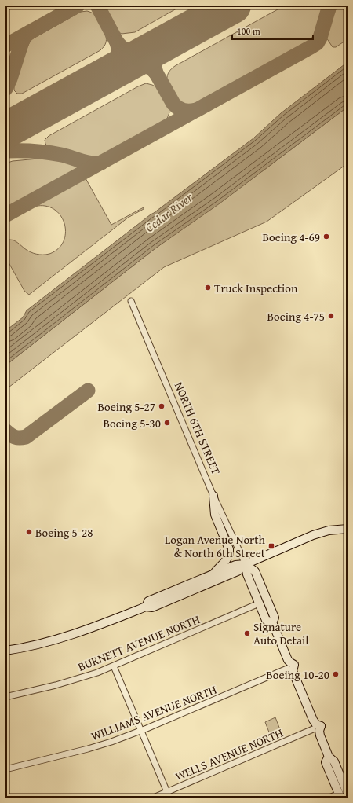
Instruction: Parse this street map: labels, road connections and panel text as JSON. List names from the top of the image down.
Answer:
{
  "streets": {
    "main road": ["NORTH 6TH STREET"],
    "street": ["BURNETT AVENUE NORTH", "WILLIAMS AVENUE NORTH", "WELLS AVENUE NORTH"]
  },
  "crossings": [
    ["NORTH 6TH STREET", "BURNETT AVENUE NORTH"],
    ["NORTH 6TH STREET", "WILLIAMS AVENUE NORTH"],
    ["NORTH 6TH STREET", "WELLS AVENUE NORTH"]
  ],
  "water": ["Cedar River"],
  "places": {
    "other": [
      "Boeing 4-69",
      "Truck Inspection",
      "Boeing 4-75",
      "Boeing 5-27",
      "Boeing 5-30",
      "Boeing 5-28",
      "Signature Auto Detail",
      "Boeing 10-20"
    ],
    "transit": ["Logan Avenue North & North 6th Street"]
  },
  "scale_bar": "100 m"
}
